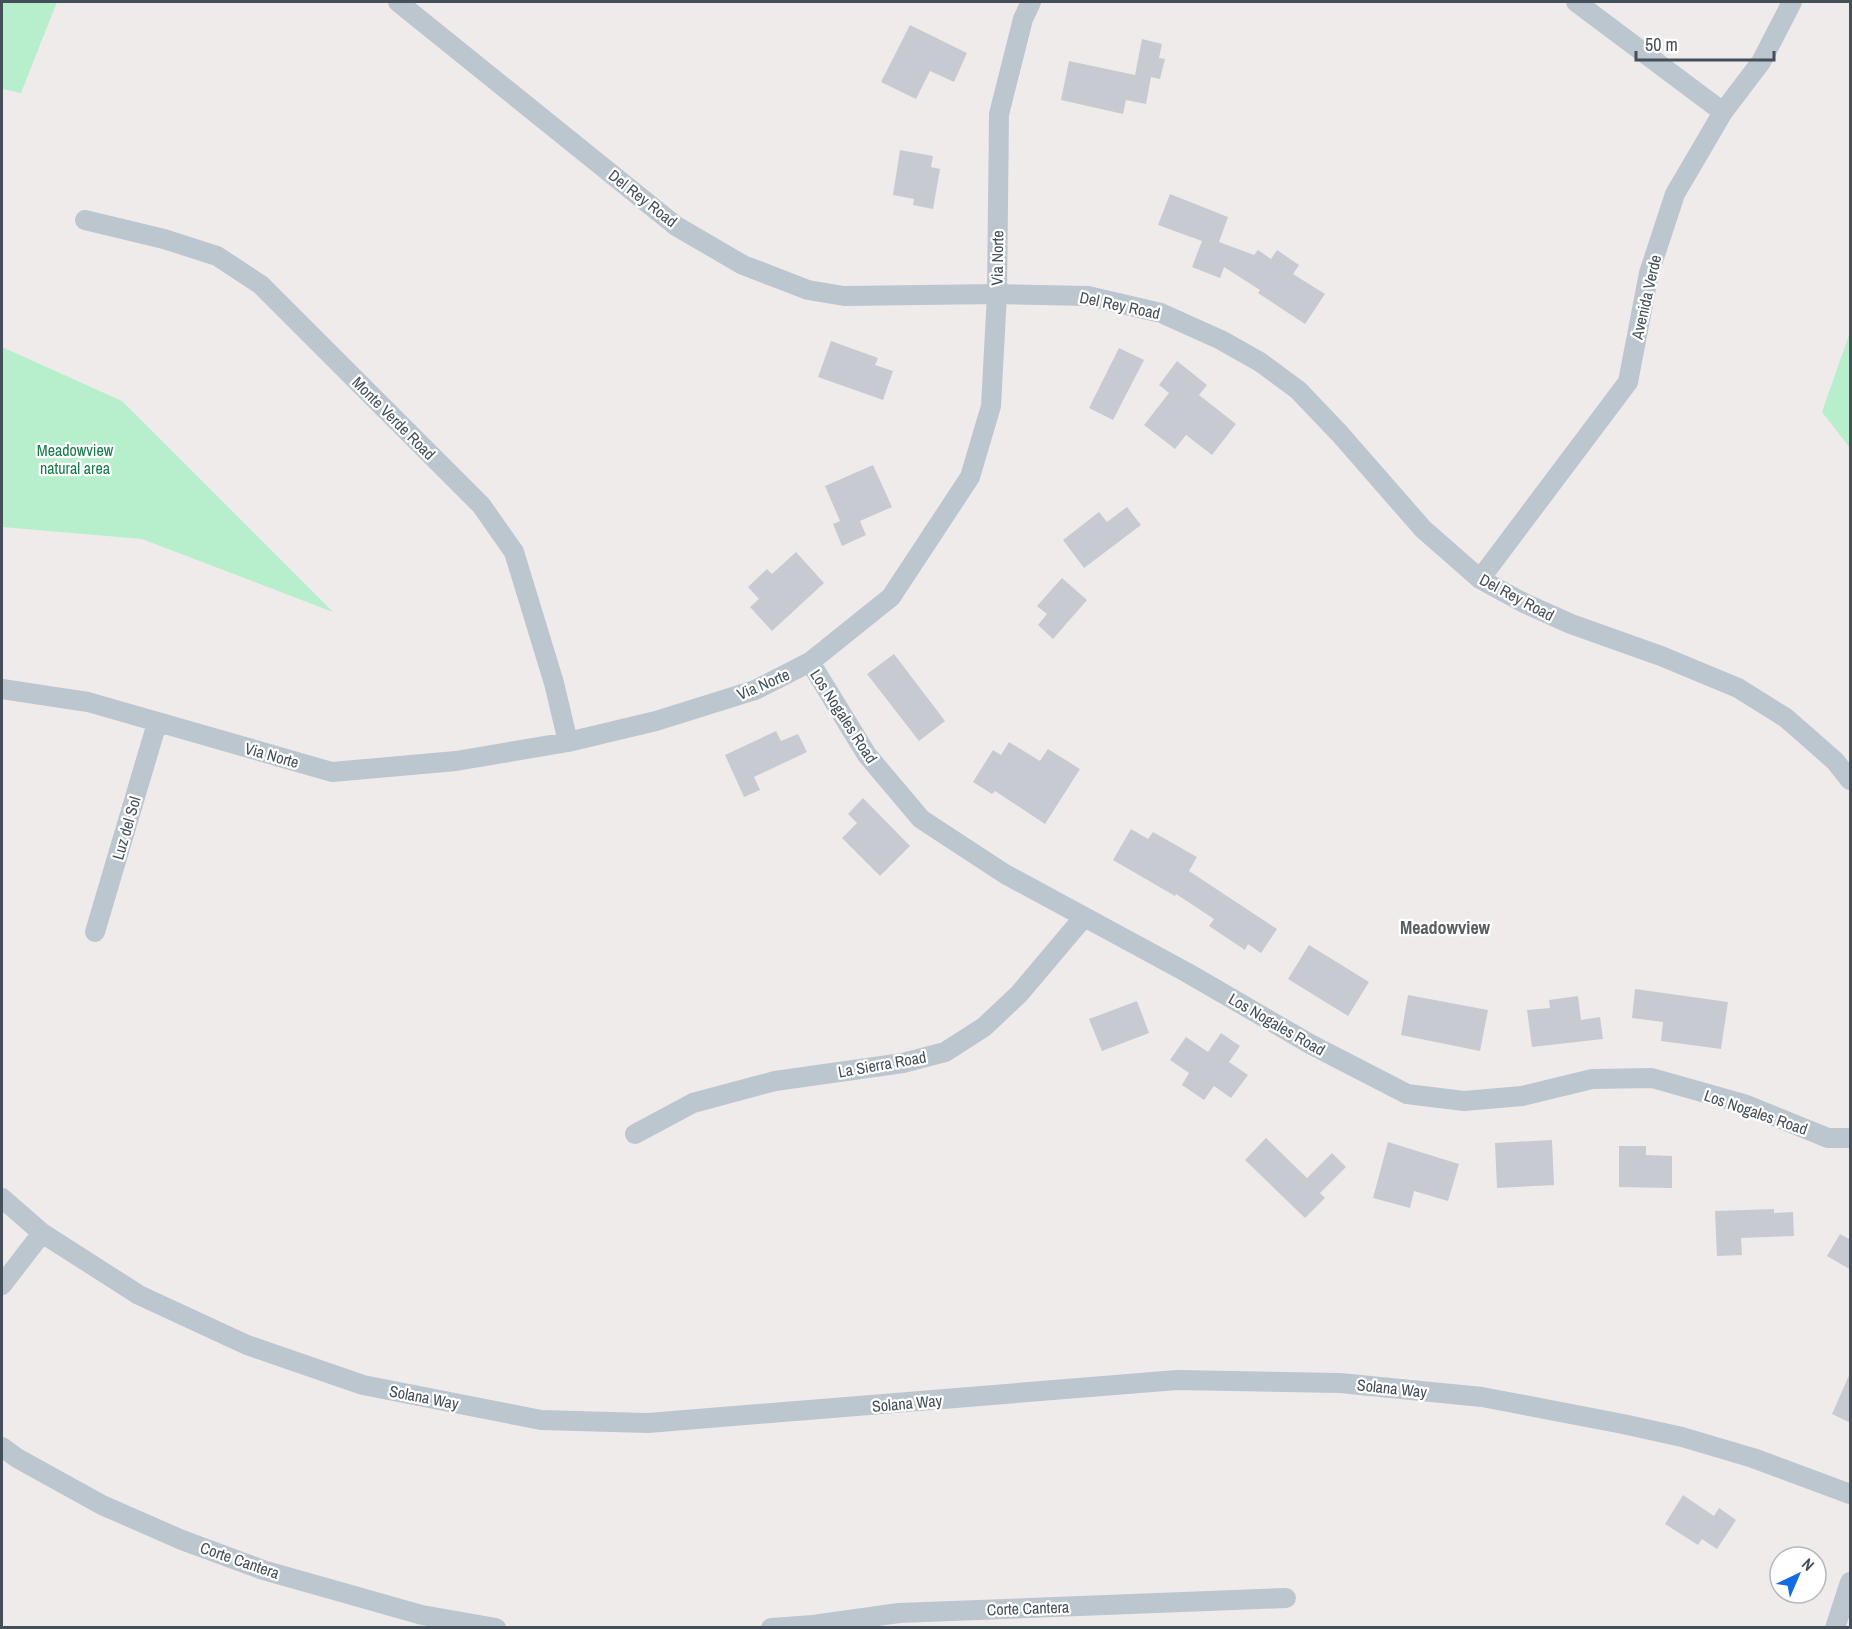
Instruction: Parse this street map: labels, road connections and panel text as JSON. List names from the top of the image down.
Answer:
{
  "streets": {
    "street": [
      "Del Rey Road",
      "Via Norte",
      "Avenida Verde",
      "Monte Verde Road",
      "Los Nogales Road",
      "Luz del Sol",
      "La Sierra Road",
      "Solana Way",
      "Corte Cantera"
    ]
  },
  "crossings": [
    ["Del Rey Road", "Via Norte"],
    ["Del Rey Road", "Avenida Verde"],
    ["Via Norte", "Monte Verde Road"],
    ["Via Norte", "Los Nogales Road"],
    ["Via Norte", "Luz del Sol"],
    ["Los Nogales Road", "La Sierra Road"]
  ],
  "districts": ["Meadowview"],
  "parks": ["Meadowview natural area"],
  "scale_bar": "50 m",
  "north": "top right"
}
